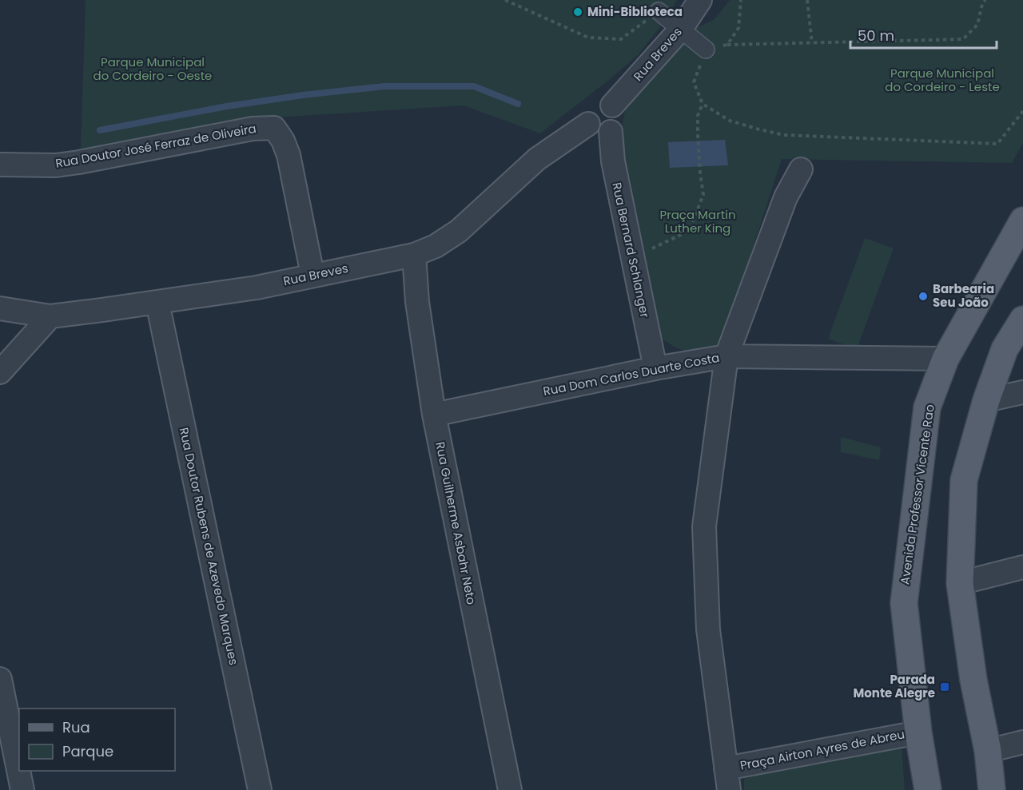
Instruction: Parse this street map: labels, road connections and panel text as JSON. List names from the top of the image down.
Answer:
{
  "streets": {
    "main road": ["Avenida Professor Vicente Rao"],
    "street": [
      "Rua Breves",
      "Rua Doutor José Ferraz de Oliveira",
      "Rua Bernard Schlanger",
      "Rua Dom Carlos Duarte Costa",
      "Rua Guilherme Asbahr Neto",
      "Rua Doutor Rubens de Azevedo Marques",
      "Praça Airton Ayres de Abreu"
    ]
  },
  "crossings": [
    ["Rua Breves", "Rua Doutor José Ferraz de Oliveira"],
    ["Rua Breves", "Rua Bernard Schlanger"],
    ["Rua Breves", "Rua Guilherme Asbahr Neto"],
    ["Rua Breves", "Rua Doutor Rubens de Azevedo Marques"],
    ["Rua Bernard Schlanger", "Rua Dom Carlos Duarte Costa"],
    ["Rua Dom Carlos Duarte Costa", "Avenida Professor Vicente Rao"],
    ["Rua Dom Carlos Duarte Costa", "Rua Guilherme Asbahr Neto"],
    ["Avenida Professor Vicente Rao", "Praça Airton Ayres de Abreu"]
  ],
  "parks": ["Parque Municipal do Cordeiro - Oeste", "Parque Municipal do Cordeiro - Leste", "Praça Martin Luther King"],
  "places": {
    "other": ["Mini-Biblioteca", "Barbearia Seu João"],
    "transit": ["Parada Monte Alegre"]
  },
  "legend": ["Rua", "Parque"],
  "scale_bar": "50 m"
}
